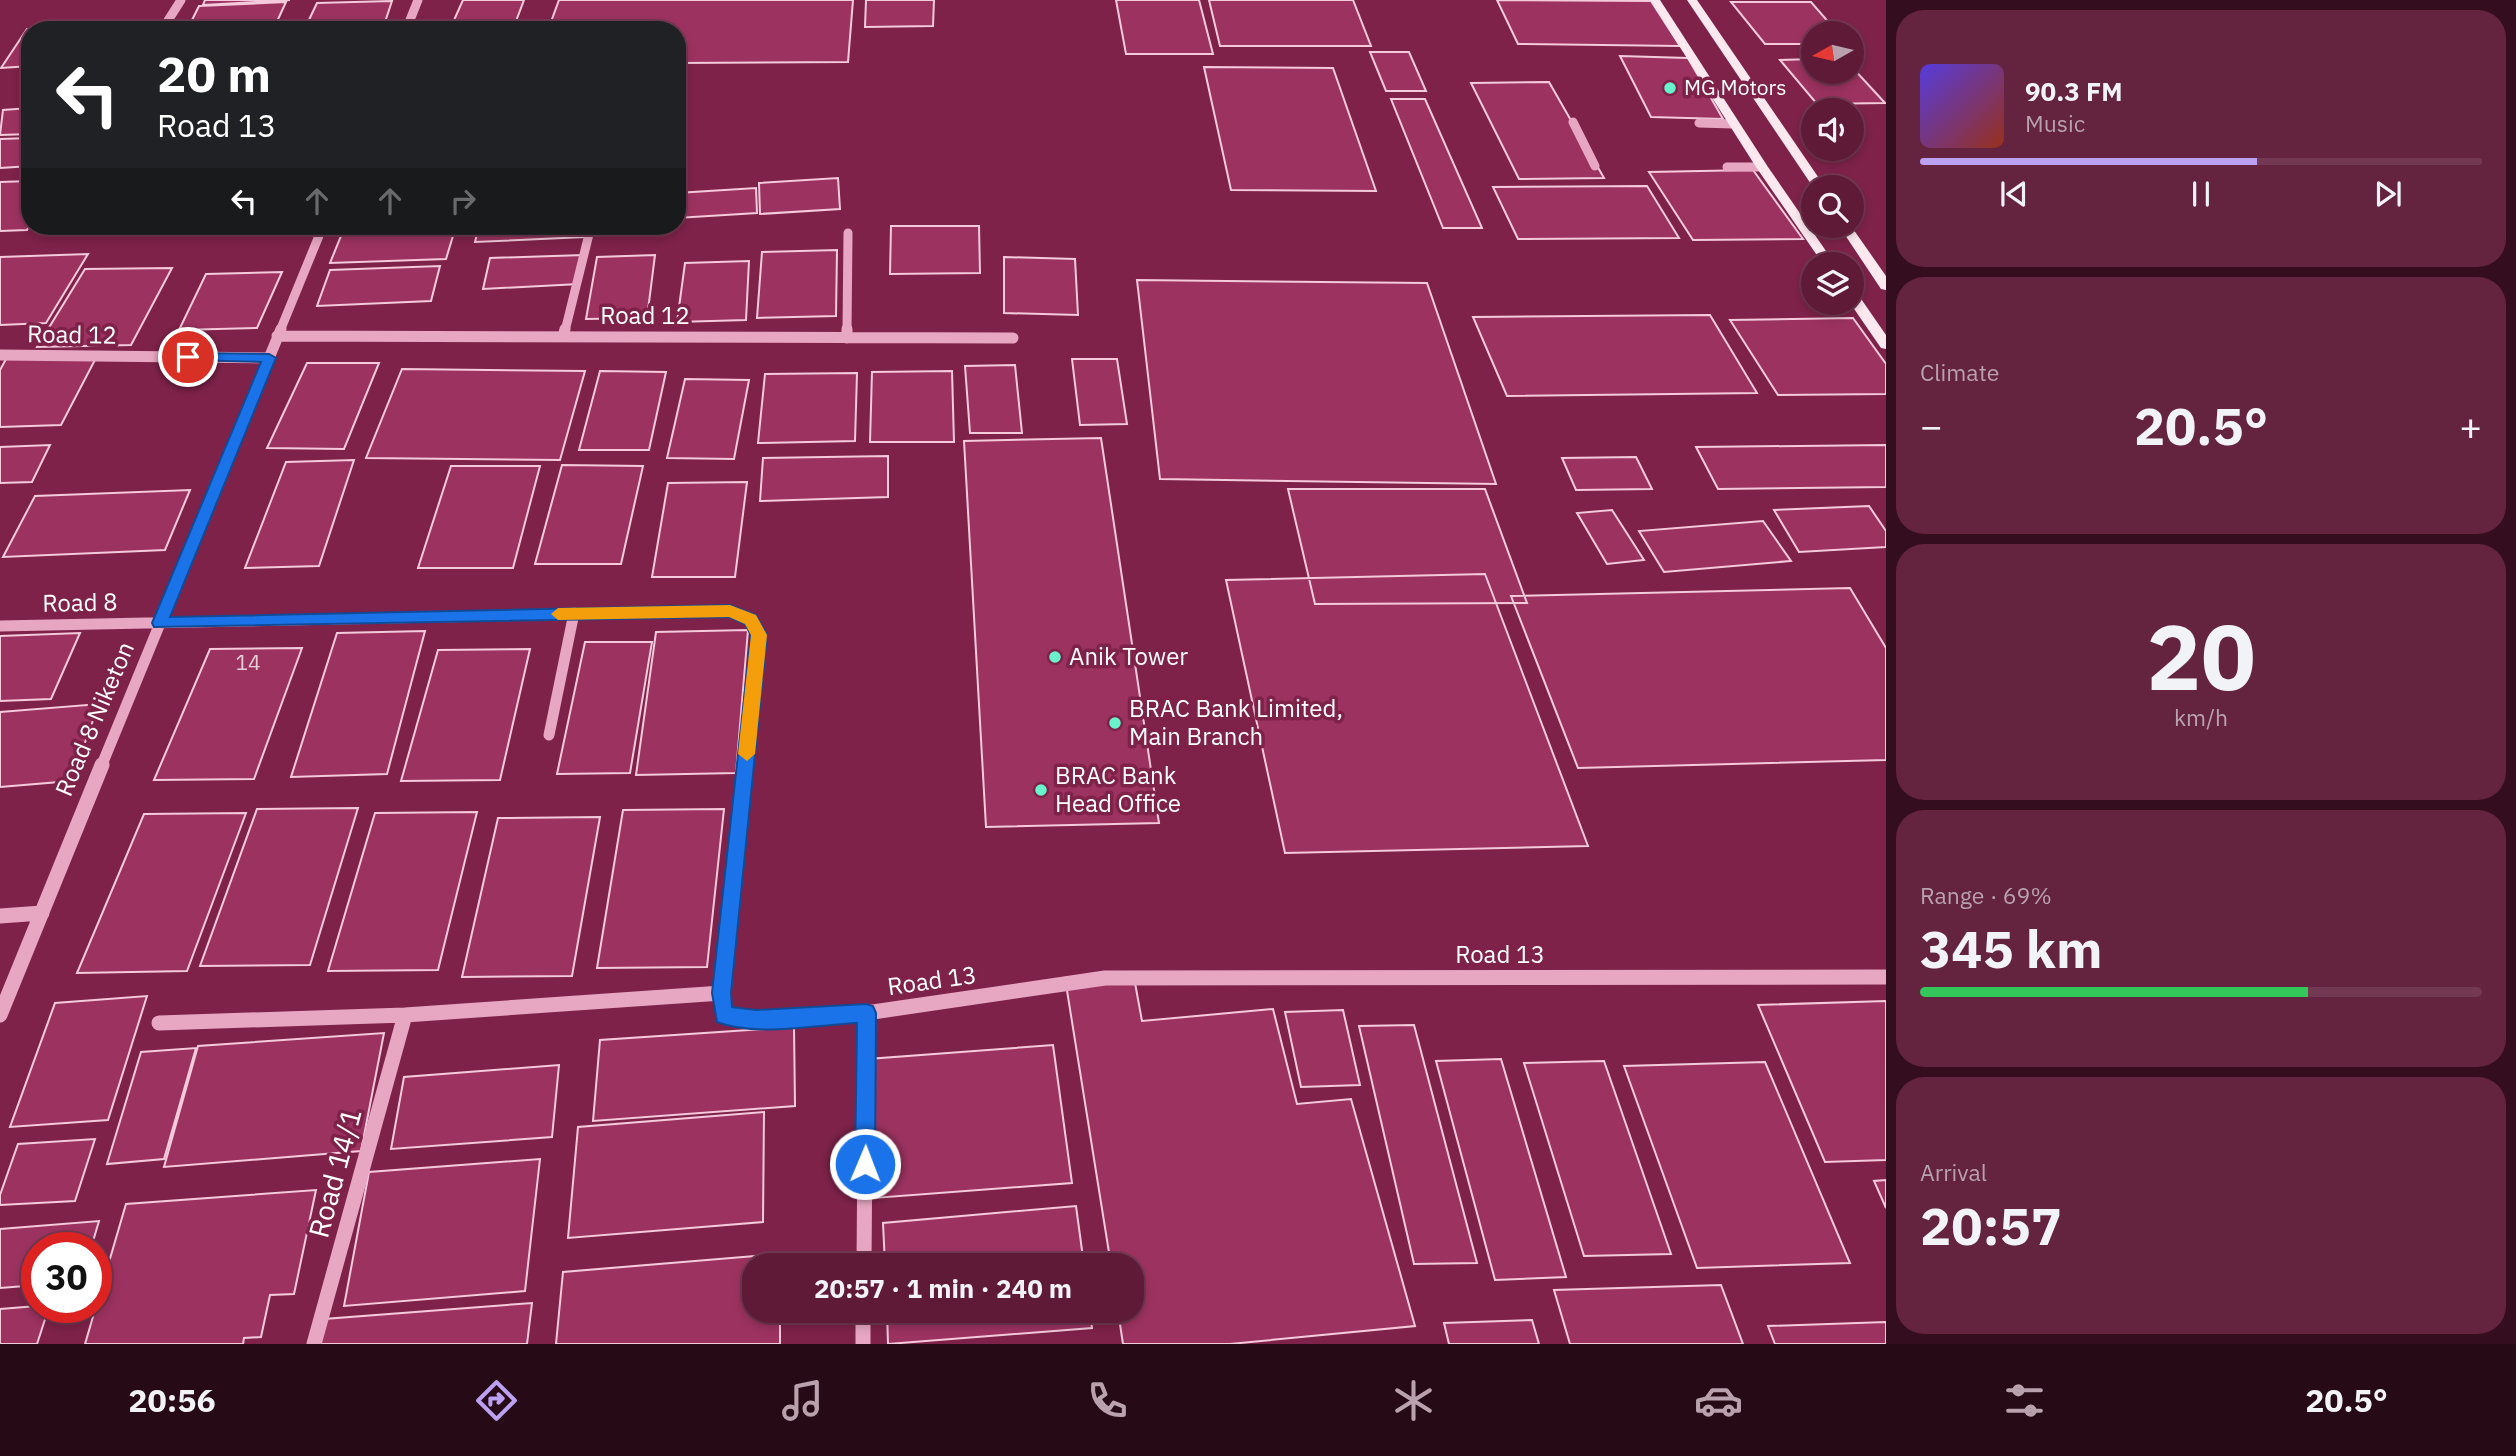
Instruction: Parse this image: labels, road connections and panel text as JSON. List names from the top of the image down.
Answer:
{
  "streets": {
    "street": [
      "Road 12",
      "Road 8",
      "Road 8 Niketon",
      "Road 13",
      "Road 14/1"
    ]
  },
  "crossings": [
    ["Road 12", "Road 8 Niketon"],
    ["Road 8", "Road 8 Niketon"]
  ],
  "places": [
    "MG Motors",
    "Anik Tower",
    "BRAC Bank Limited, Main Branch",
    "BRAC Bank Head Office"
  ],
  "house_numbers": ["14"],
  "north": "left",
  "page": {
    "turn": ["20 m", "Road 13"],
    "song": ["90.3 FM", "Music"],
    "tile": [
      "Climate",
      ["20", "km/h"],
      ["Range · 69%", "345 km"],
      ["Arrival", "20:57"]
    ],
    "heat": ["−", "20.5°", "+"],
    "limit": "30",
    "trip": "20:57 · 1 min · 240 m",
    "tabs": ["20:56", "20.5°"]
  }
}
